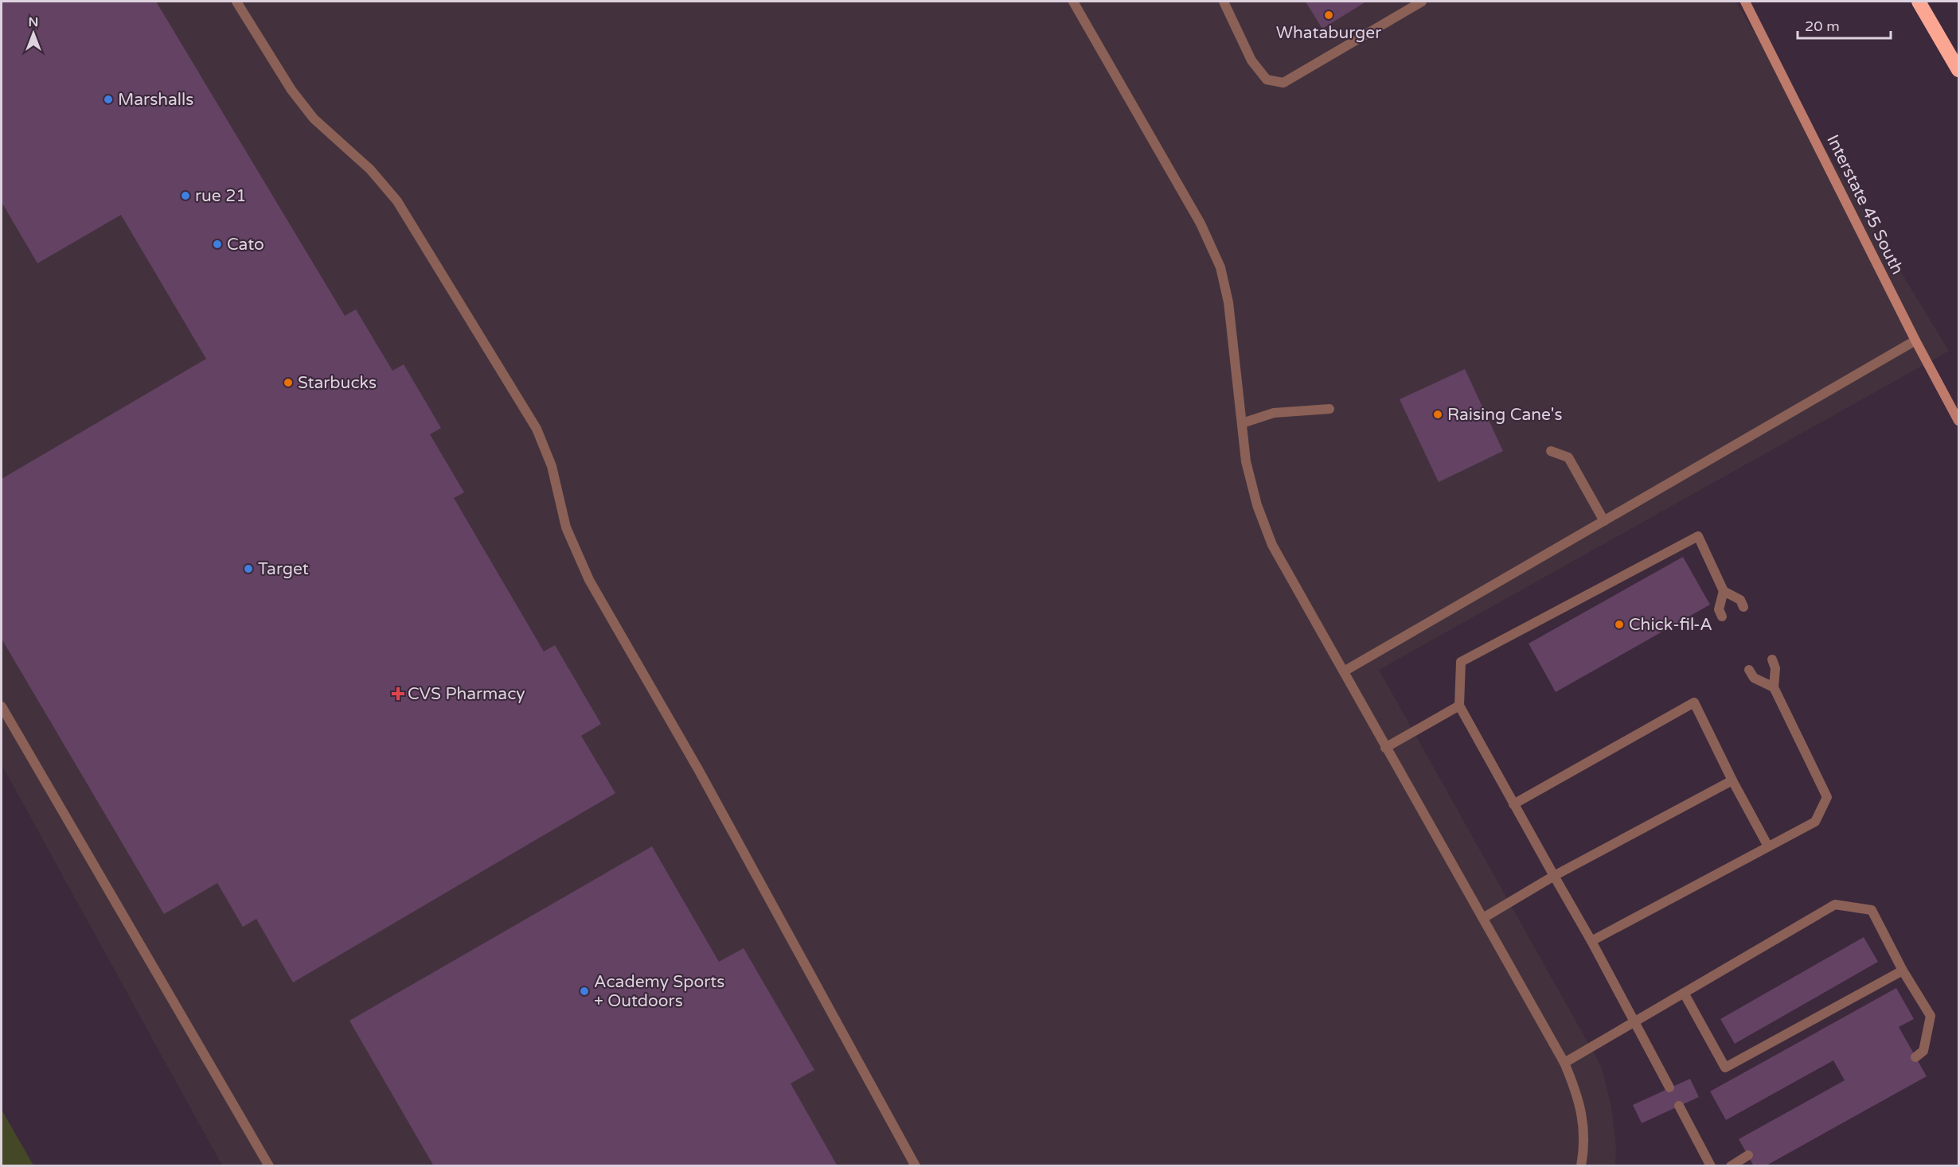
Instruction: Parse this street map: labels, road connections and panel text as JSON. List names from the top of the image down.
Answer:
{
  "streets": {
    "main road": ["Interstate 45 South"]
  },
  "places": {
    "other": [
      "Whataburger",
      "Marshalls",
      "rue 21",
      "Cato",
      "Starbucks",
      "Raising Cane's",
      "Target",
      "Chick-fil-A",
      "Academy Sports + Outdoors"
    ],
    "health": ["CVS Pharmacy"]
  },
  "scale_bar": "20 m",
  "north": "top"
}
